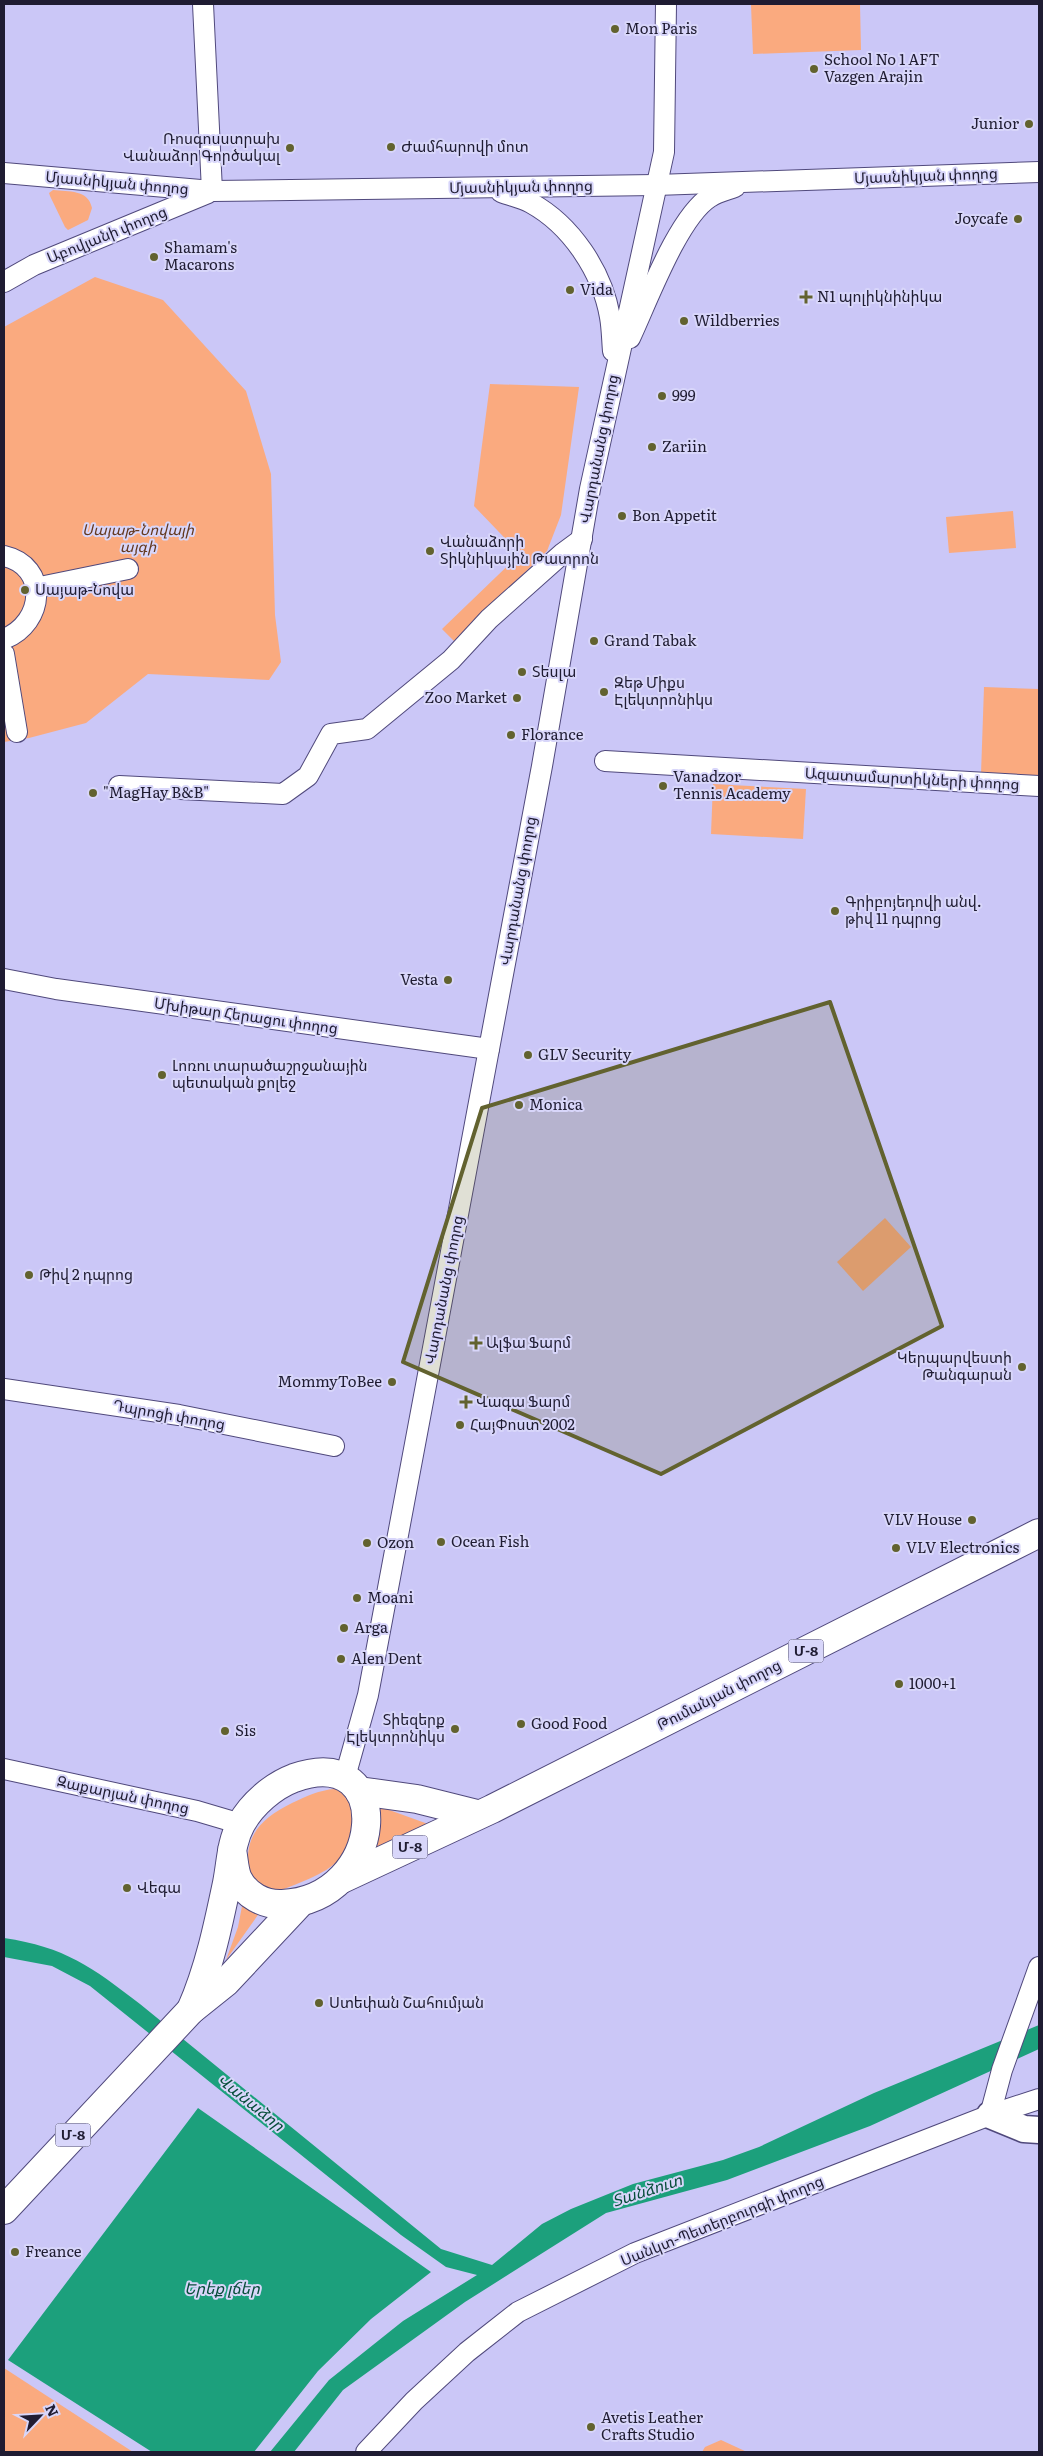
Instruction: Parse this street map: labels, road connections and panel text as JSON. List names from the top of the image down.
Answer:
{
  "streets": {
    "highway": ["Մ-8", "Թումանյան փողոց"],
    "street": [
      "Մյասնիկյան փողոց",
      "Աբովյանի փողոց",
      "Վարդանանց փողոց",
      "Ազատամարտիկների փողոց",
      "Մխիթար Հերացու փողոց",
      "Դպրոցի փողոց",
      "Զաքարյան փողոց",
      "Սանկտ-Պետերբուրգի փողոց"
    ]
  },
  "crossings": [
    ["Մյասնիկյան փողոց", "Աբովյանի փողոց"],
    ["Մյասնիկյան փողոց", "Վարդանանց փողոց"],
    ["Վարդանանց փողոց", "Մխիթար Հերացու փողոց"],
    ["Վարդանանց փողոց", "Մ-8"],
    ["Վարդանանց փողոց", "Զաքարյան փողոց"],
    ["Մ-8", "Թումանյան փողոց"],
    ["Մ-8", "Զաքարյան փողոց"]
  ],
  "water": ["Վանաձոր", "Տանձուտ", "Երեք լճեր"],
  "parks": ["Սայաթ-Նովայի այգի"],
  "places": {
    "other": [
      "Mon Paris",
      "School No 1 AFT Vazgen Arajin",
      "Junior",
      "Ժամհարովի մոտ",
      "Ռոսգոսստրախ Վանաձոր Գործակալ",
      "Joycafe",
      "Shamam's Macarons",
      "Vida",
      "Wildberries",
      "999",
      "Zariin",
      "Bon Appetit",
      "Վանաձորի Տիկնիկային Թատրոն",
      "Սայաթ-Նովա",
      "Grand Tabak",
      "Տեսլա",
      "Զեթ Միքս Էլեկտրոնիկս",
      "Zoo Market",
      "Florance",
      "Vanadzor Tennis Academy",
      "\"MagHay B&B\"",
      "Գրիբոյեդովի անվ. թիվ 11 դպրոց",
      "Vesta",
      "GLV Security",
      "Լոռու տարածաշրջանային պետական քոլեջ",
      "Monica",
      "Թիվ 2 դպրոց",
      "Կերպարվեստի Թանգարան",
      "MommyToBee",
      "ՀայՓոստ 2002",
      "VLV House",
      "Ocean Fish",
      "Ozon",
      "VLV Electronics",
      "Moani",
      "Arga",
      "Alen Dent",
      "1000+1",
      "Good Food",
      "Տիեզերք Էլեկտրոնիկս",
      "Sis",
      "Վեգա",
      "Ստեփան Շահումյան",
      "Freance",
      "Avetis Leather Crafts Studio"
    ],
    "health": ["N1 պոլիկնինիկա", "Ալֆա Ֆարմ", "Վագա Ֆարմ"]
  },
  "north": "top right"
}
